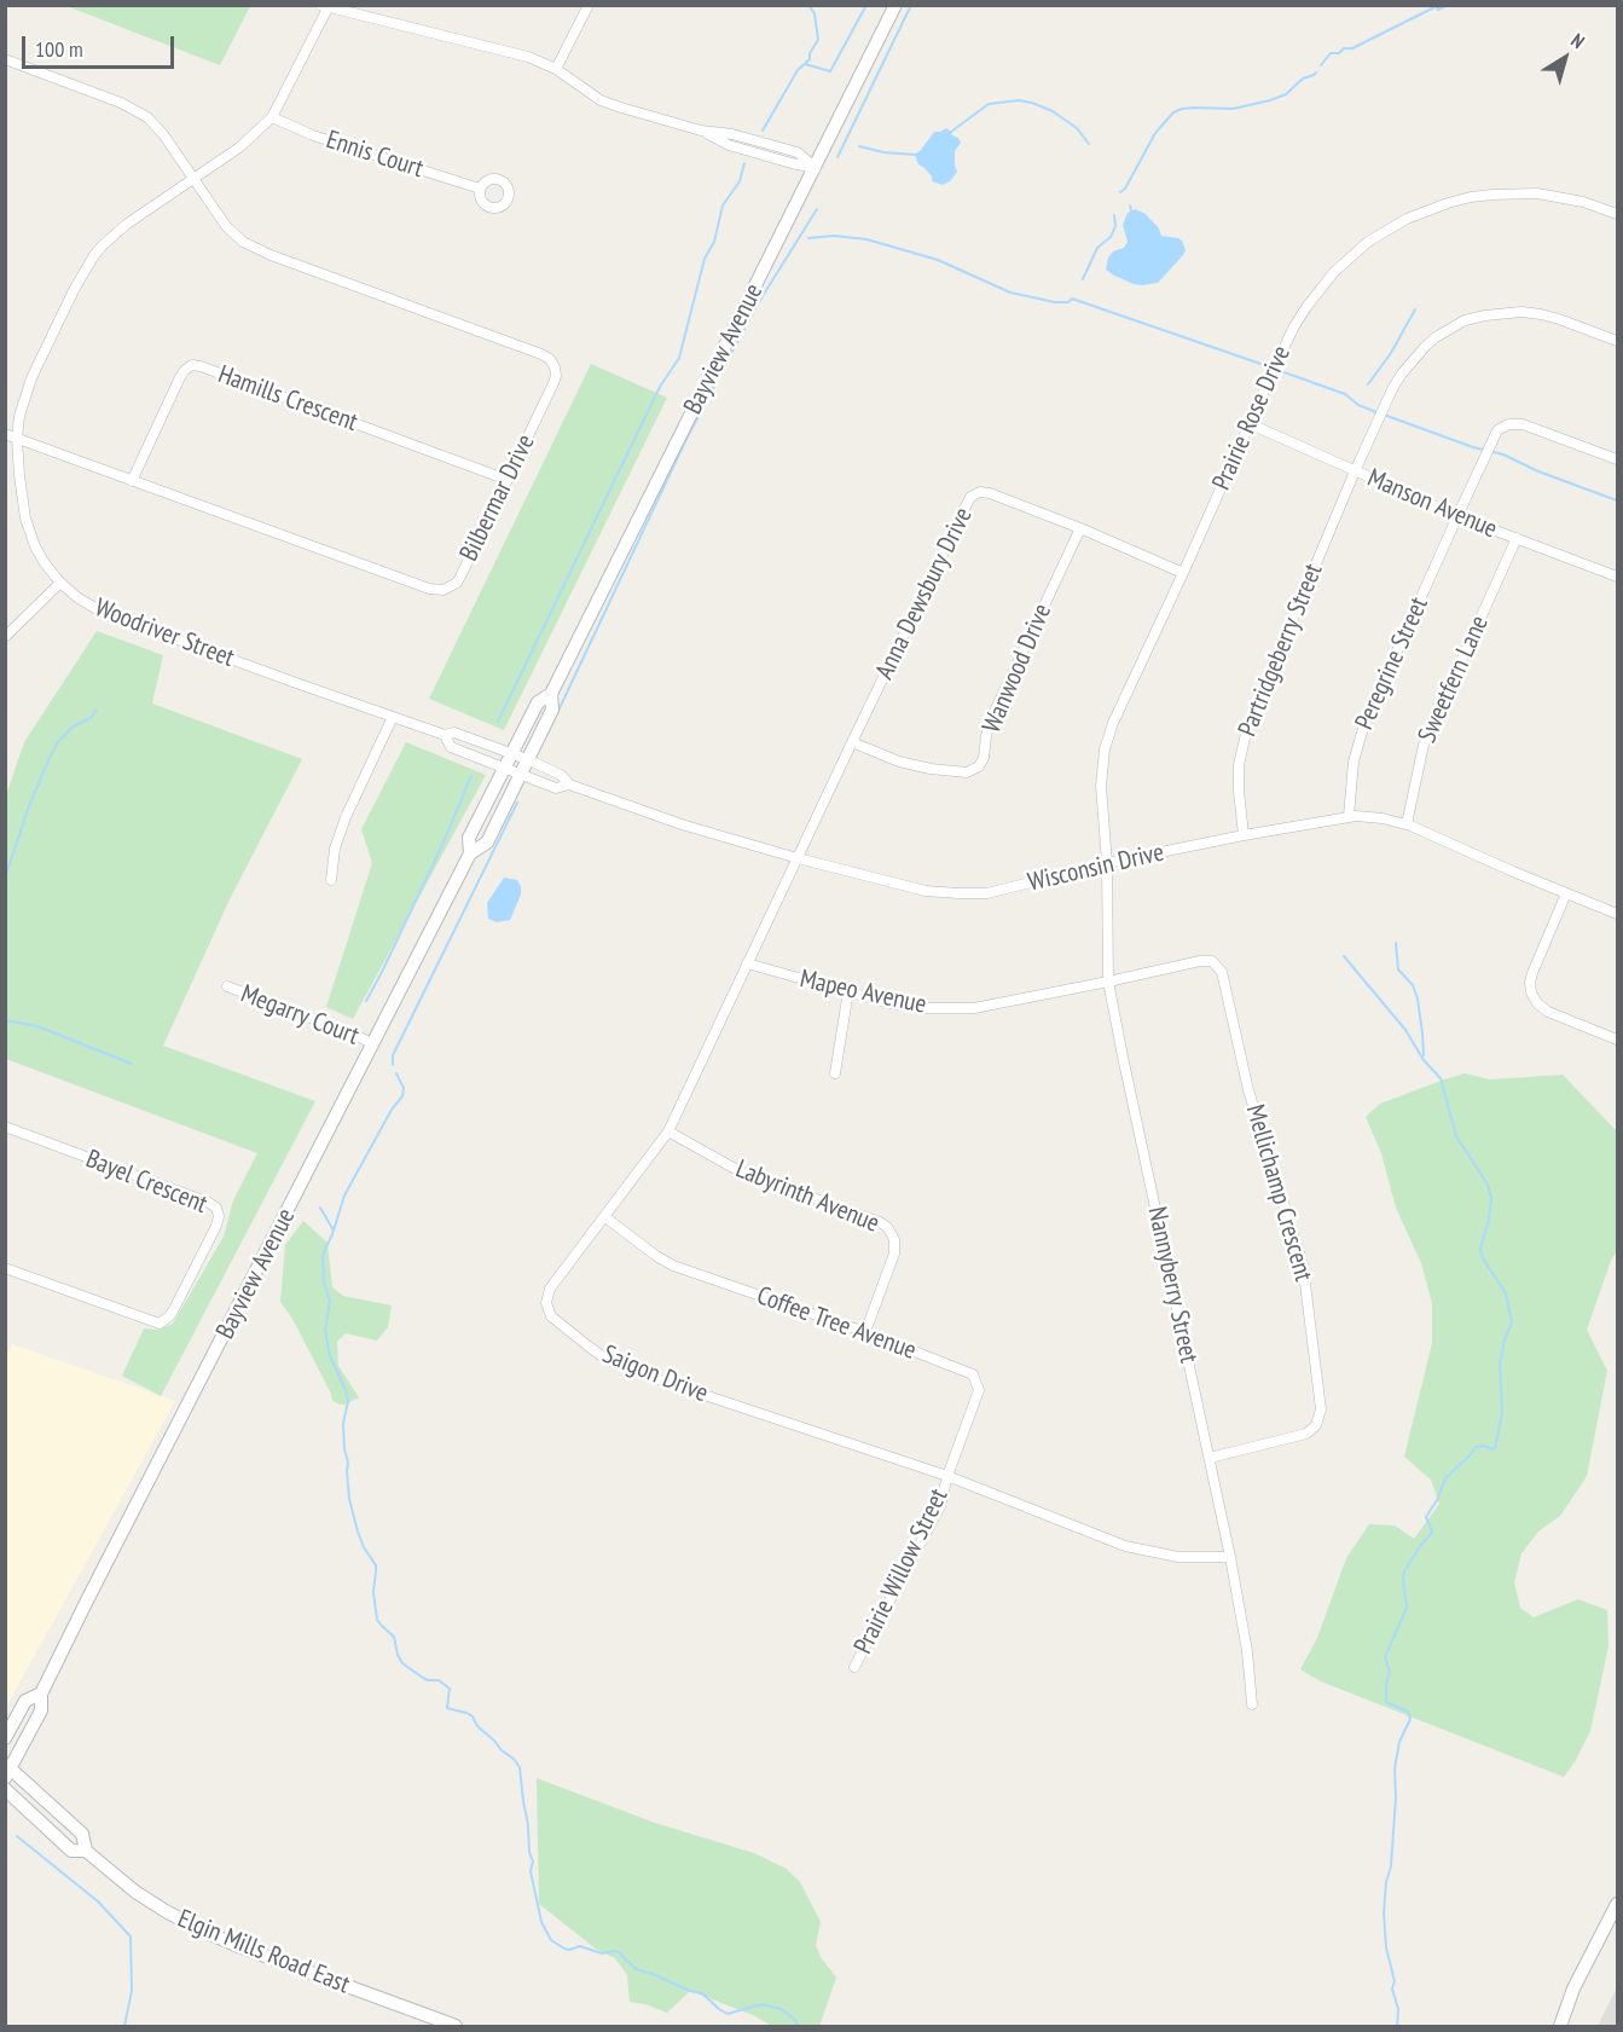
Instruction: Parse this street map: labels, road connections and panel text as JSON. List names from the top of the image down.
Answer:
{
  "streets": {
    "main road": ["Bayview Avenue", "Elgin Mills Road East"],
    "street": [
      "Ennis Court",
      "Hamills Crescent",
      "Prairie Rose Drive",
      "Bilbermar Drive",
      "Manson Avenue",
      "Anna Dewsbury Drive",
      "Woodriver Street",
      "Partridgeberry Street",
      "Peregrine Street",
      "Wanwood Drive",
      "Sweetfern Lane",
      "Wisconsin Drive",
      "Mapeo Avenue",
      "Megarry Court",
      "Bayel Crescent",
      "Mellichamp Crescent",
      "Labyrinth Avenue",
      "Nannyberry Street",
      "Coffee Tree Avenue",
      "Saigon Drive",
      "Prairie Willow Street"
    ]
  },
  "crossings": [
    ["Ennis Court", "Woodriver Street"],
    ["Bayview Avenue", "Woodriver Street"],
    ["Bayview Avenue", "Wisconsin Drive"],
    ["Bayview Avenue", "Megarry Court"],
    ["Bayview Avenue", "Elgin Mills Road East"],
    ["Hamills Crescent", "Bilbermar Drive"],
    ["Prairie Rose Drive", "Manson Avenue"],
    ["Prairie Rose Drive", "Anna Dewsbury Drive"],
    ["Prairie Rose Drive", "Wisconsin Drive"],
    ["Prairie Rose Drive", "Nannyberry Street"],
    ["Bilbermar Drive", "Woodriver Street"],
    ["Manson Avenue", "Partridgeberry Street"],
    ["Manson Avenue", "Peregrine Street"],
    ["Manson Avenue", "Sweetfern Lane"],
    ["Anna Dewsbury Drive", "Wanwood Drive"],
    ["Anna Dewsbury Drive", "Wisconsin Drive"],
    ["Anna Dewsbury Drive", "Saigon Drive"],
    ["Woodriver Street", "Wisconsin Drive"],
    ["Partridgeberry Street", "Wisconsin Drive"],
    ["Peregrine Street", "Wisconsin Drive"],
    ["Sweetfern Lane", "Wisconsin Drive"],
    ["Wisconsin Drive", "Nannyberry Street"],
    ["Wisconsin Drive", "Saigon Drive"],
    ["Mapeo Avenue", "Mellichamp Crescent"],
    ["Mapeo Avenue", "Nannyberry Street"],
    ["Mapeo Avenue", "Saigon Drive"],
    ["Mellichamp Crescent", "Nannyberry Street"],
    ["Labyrinth Avenue", "Coffee Tree Avenue"],
    ["Labyrinth Avenue", "Saigon Drive"],
    ["Nannyberry Street", "Saigon Drive"],
    ["Coffee Tree Avenue", "Saigon Drive"],
    ["Coffee Tree Avenue", "Prairie Willow Street"],
    ["Saigon Drive", "Prairie Willow Street"]
  ],
  "scale_bar": "100 m",
  "north": "top right"
}
